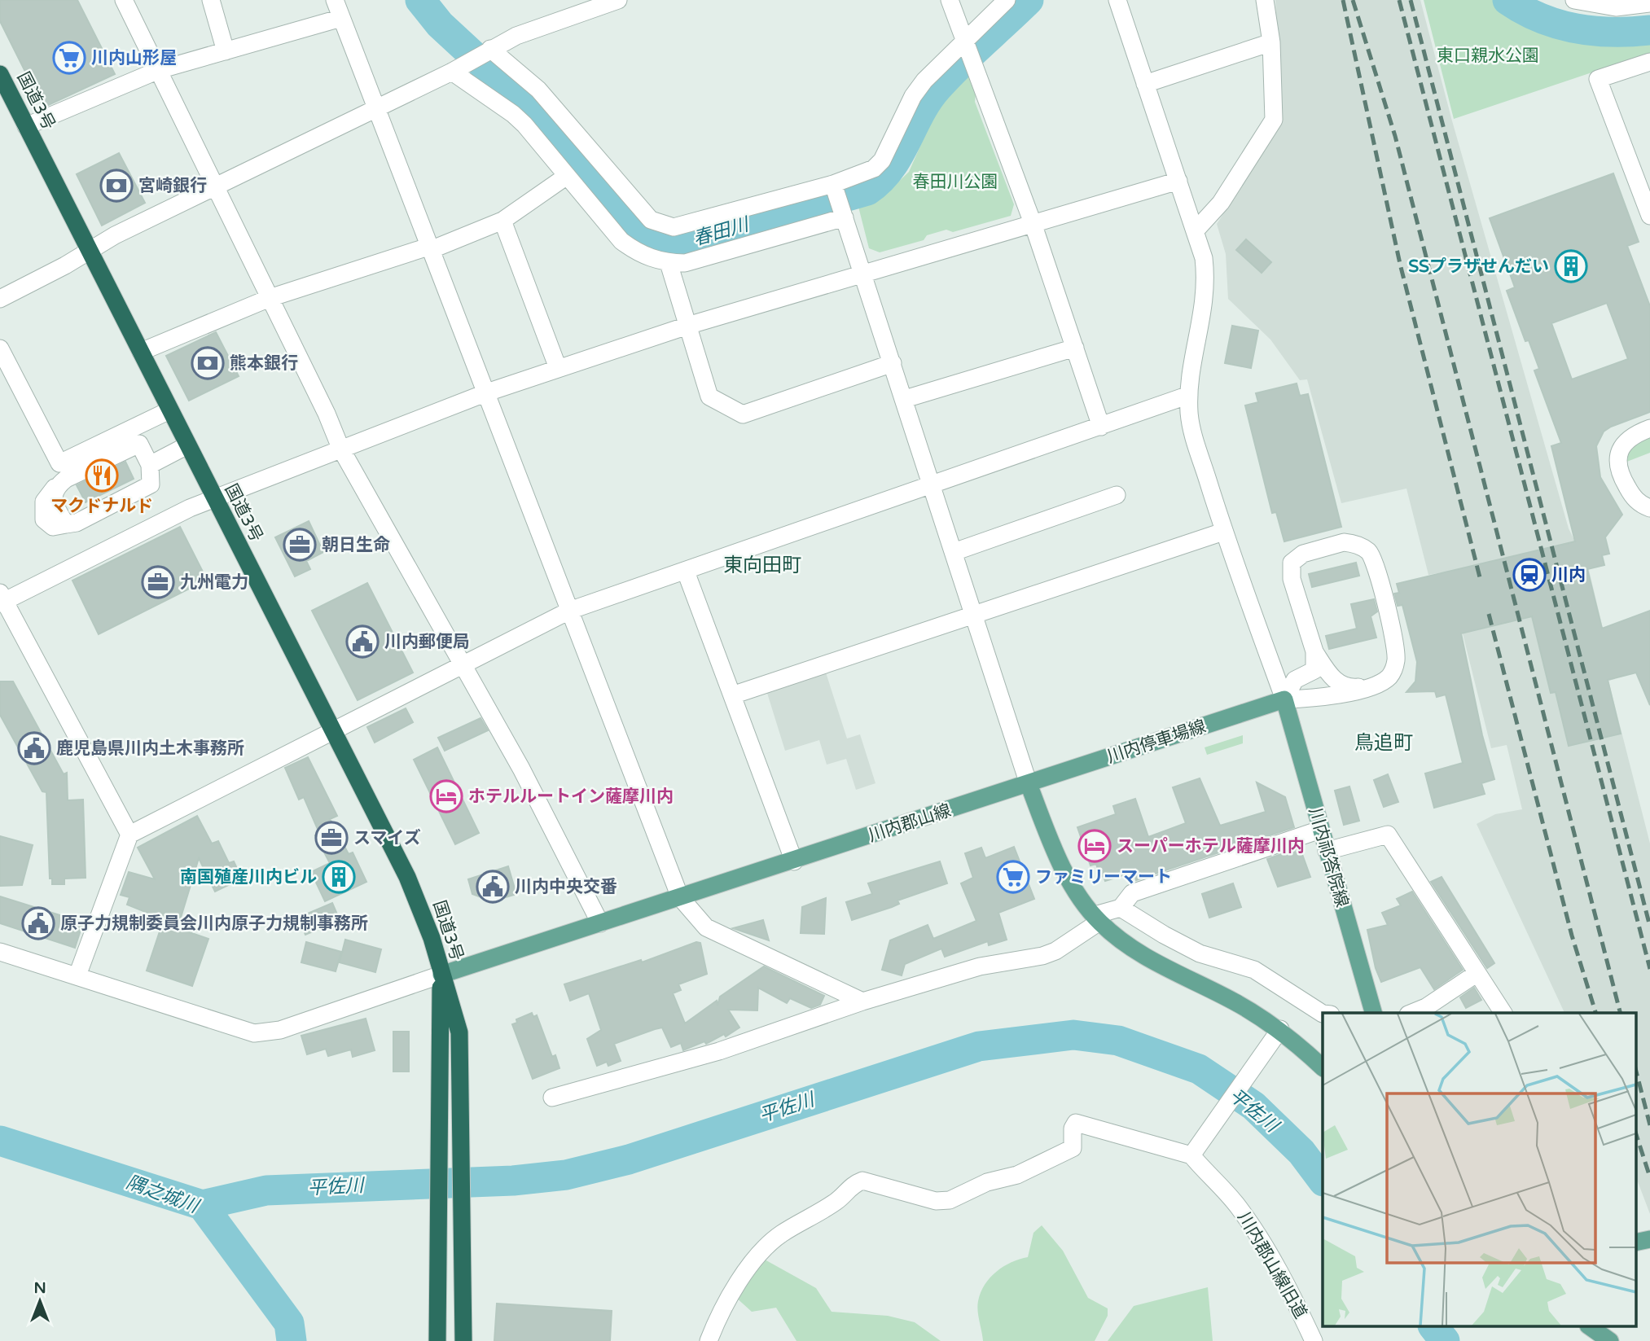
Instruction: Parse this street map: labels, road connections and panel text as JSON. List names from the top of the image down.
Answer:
{
  "streets": {
    "highway": ["国道3号"],
    "main road": ["川内停車場線", "川内郡山線", "川内祁答院線"],
    "street": ["川内郡山線旧道"]
  },
  "crossings": [
    ["国道3号", "川内郡山線"],
    ["川内停車場線", "川内郡山線"],
    ["川内停車場線", "川内祁答院線"]
  ],
  "districts": ["東向田町", "鳥追町"],
  "water": ["春田川", "平佐川", "隅之城川"],
  "parks": ["東口親水公園", "春田川公園"],
  "places": {
    "supermarket": ["川内山形屋", "ファミリーマート"],
    "bank": ["宮崎銀行", "熊本銀行"],
    "building": ["SSプラザせんだい", "南国殖産川内ビル"],
    "restaurant": ["マクドナルド"],
    "office": ["朝日生命", "九州電力", "スマイズ"],
    "station": ["川内"],
    "public building": [
      "川内郵便局",
      "鹿児島県川内土木事務所",
      "川内中央交番",
      "原子力規制委員会川内原子力規制事務所"
    ],
    "hotel": ["ホテルルートイン薩摩川内", "スーパーホテル薩摩川内"]
  },
  "north": "top"
}
